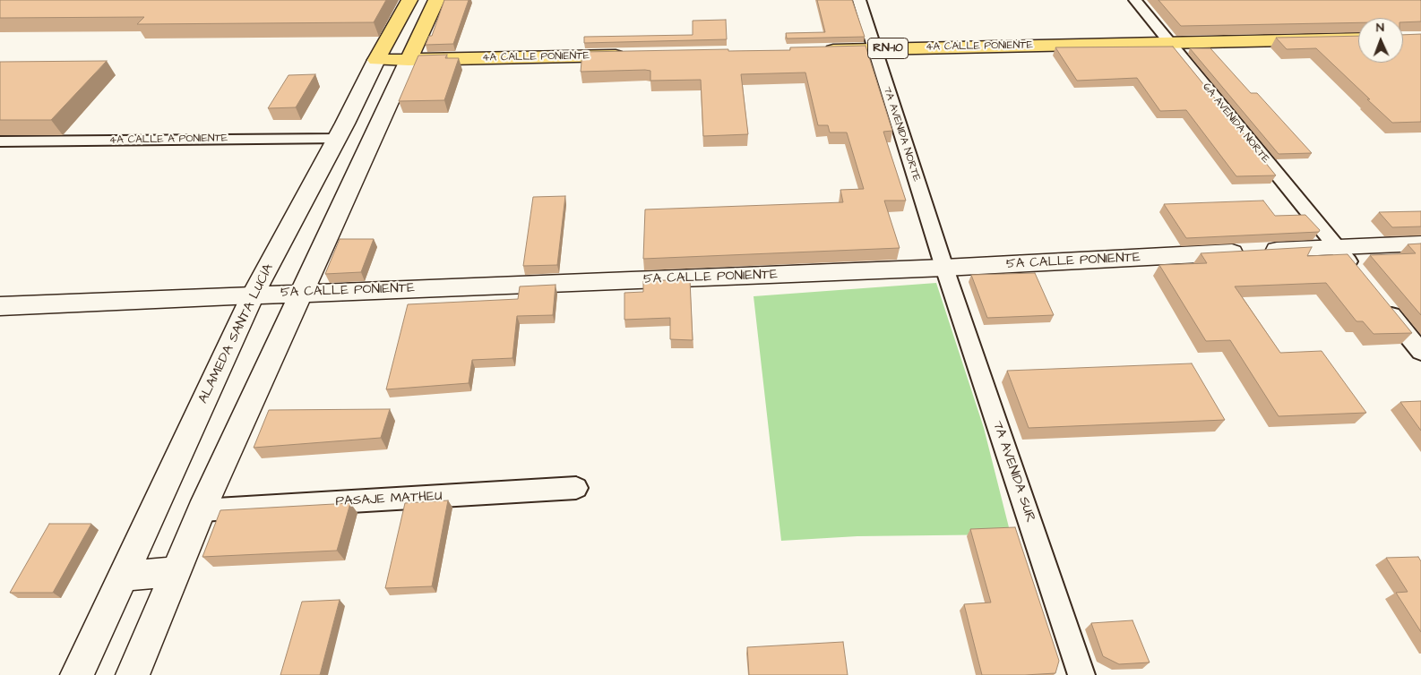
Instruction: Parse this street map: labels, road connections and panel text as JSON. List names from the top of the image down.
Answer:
{
  "streets": {
    "main road": [
      "4A CALLE PONIENTE",
      "RN-10",
      "5A CALLE PONIENTE",
      "ALAMEDA SANTA LUCÍA"
    ],
    "street": [
      "6A AVENIDA NORTE",
      "7A AVENIDA NORTE",
      "4A CALLE A PONIENTE",
      "7A AVENIDA SUR",
      "PASAJE MATHEU"
    ]
  },
  "crossings": [
    ["4A CALLE PONIENTE", "6A AVENIDA NORTE"],
    ["4A CALLE PONIENTE", "7A AVENIDA NORTE"],
    ["4A CALLE PONIENTE", "ALAMEDA SANTA LUCÍA"],
    ["6A AVENIDA NORTE", "5A CALLE PONIENTE"],
    ["7A AVENIDA NORTE", "5A CALLE PONIENTE"],
    ["7A AVENIDA NORTE", "7A AVENIDA SUR"],
    ["4A CALLE A PONIENTE", "ALAMEDA SANTA LUCÍA"],
    ["5A CALLE PONIENTE", "ALAMEDA SANTA LUCÍA"],
    ["5A CALLE PONIENTE", "7A AVENIDA SUR"]
  ],
  "north": "top"
}
